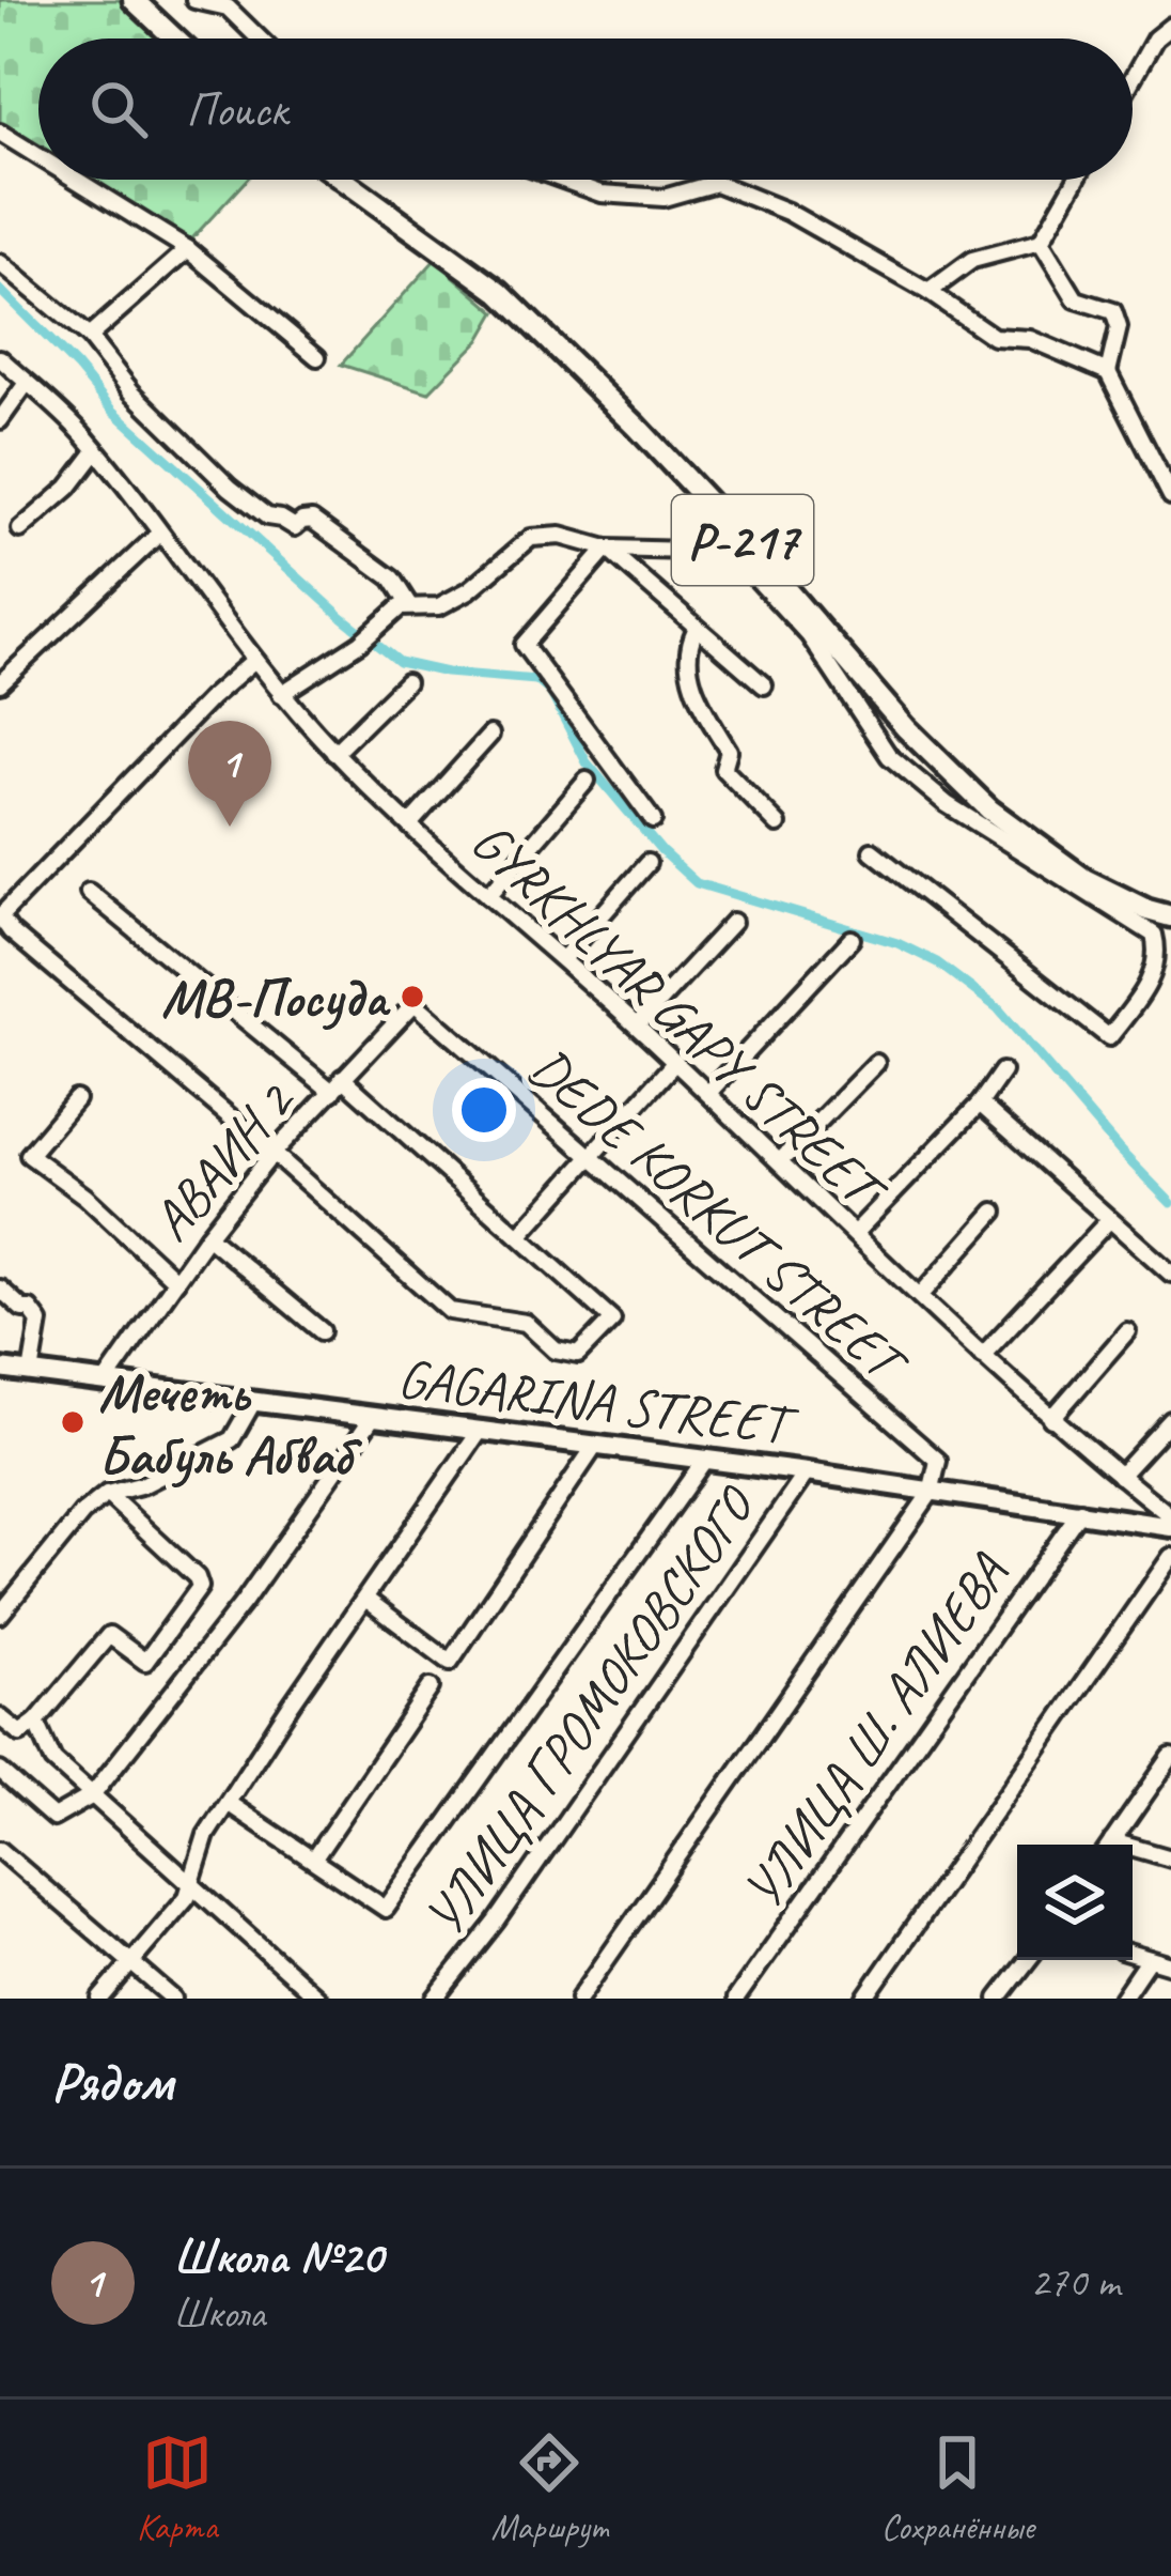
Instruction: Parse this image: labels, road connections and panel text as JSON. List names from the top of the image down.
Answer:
{
  "streets": {
    "highway": ["Р-217"],
    "main road": ["GAGARINA STREET"],
    "street": [
      "GYRKHLYAR GAPY STREET",
      "АВАИН 2",
      "DEDE KORKUT STREET",
      "УЛИЦА ГРОМОКОВСКОГО",
      "УЛИЦА Ш. АЛИЕВА"
    ]
  },
  "crossings": [
    ["АВАИН 2", "DEDE KORKUT STREET"],
    ["АВАИН 2", "GAGARINA STREET"],
    ["DEDE KORKUT STREET", "GAGARINA STREET"],
    ["GAGARINA STREET", "УЛИЦА ГРОМОКОВСКОГО"],
    ["GAGARINA STREET", "УЛИЦА Ш. АЛИЕВА"]
  ],
  "places": ["МВ-Посуда", "Мечеть Бабуль Абваб"],
  "page": {
    "search": "Поиск",
    "pins": "1",
    "heading": "Рядом",
    "list": [
      {
        "mark": "1",
        "name": "Школа №20",
        "note": "Школа",
        "value": "270 m"
      }
    ],
    "nav": ["Карта", "Маршрут", "Сохранённые"]
  }
}
